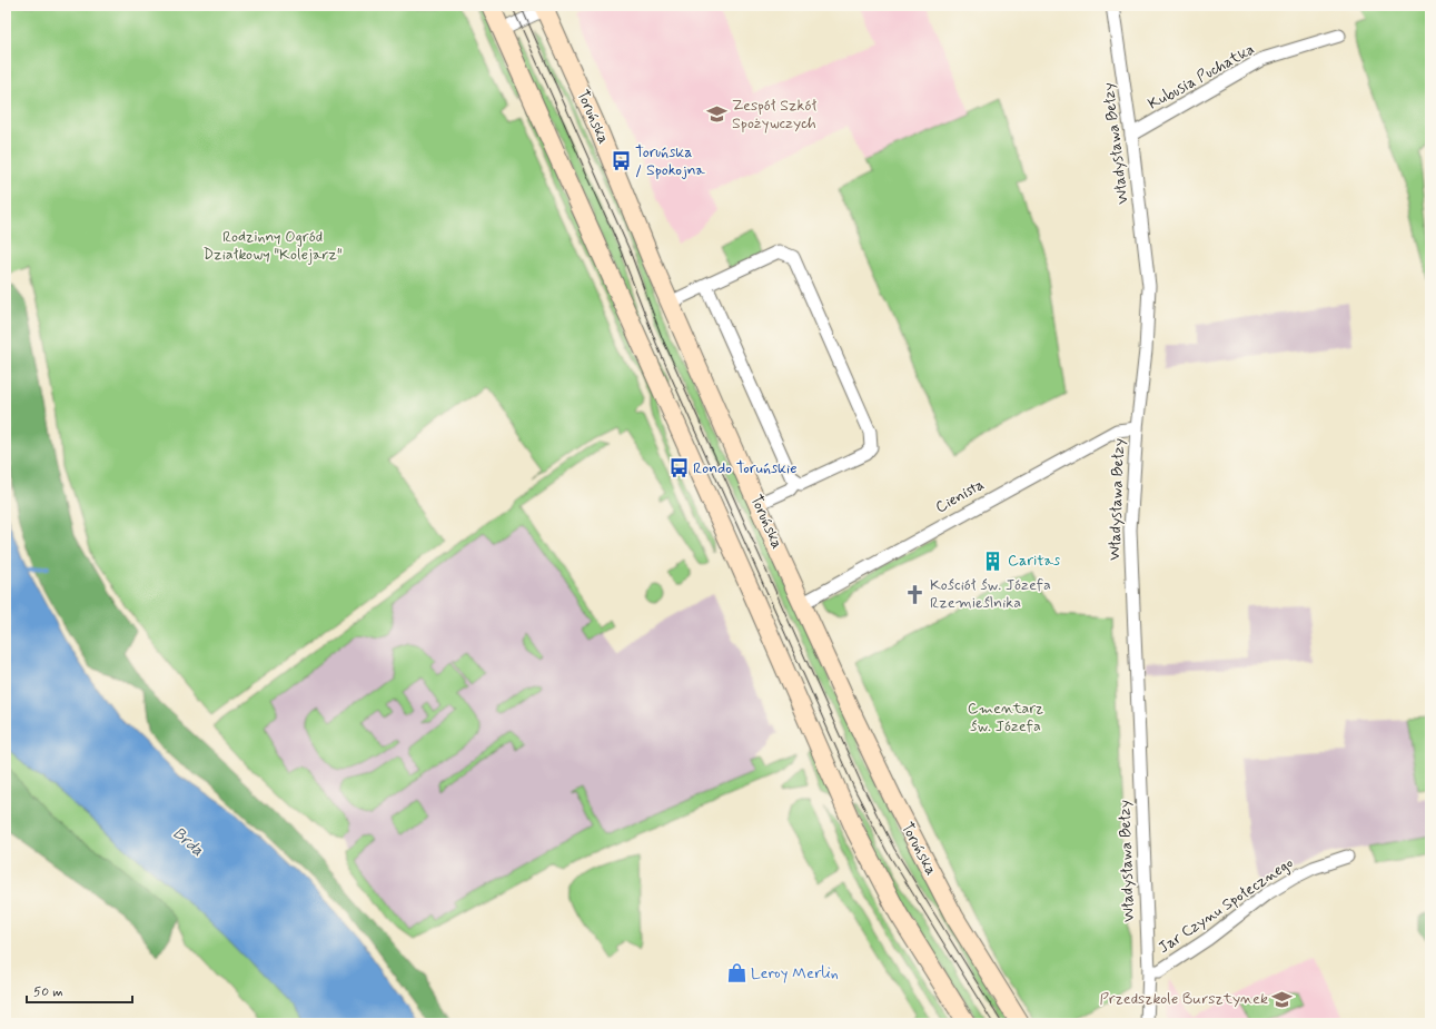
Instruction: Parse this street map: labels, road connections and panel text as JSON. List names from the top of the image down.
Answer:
{
  "streets": {
    "main road": ["Toruńska"],
    "street": [
      "Kubusia Puchatka",
      "Władysława Bełzy",
      "Cienista",
      "Jar Czynu Społecznego"
    ]
  },
  "crossings": [
    ["Kubusia Puchatka", "Władysława Bełzy"],
    ["Toruńska", "Cienista"],
    ["Władysława Bełzy", "Cienista"],
    ["Władysława Bełzy", "Jar Czynu Społecznego"]
  ],
  "water": ["Brda"],
  "parks": ["Rodzinny Ogród Działkowy \"Kolejarz\"", "Cmentarz św. Józefa"],
  "places": {
    "school or university": ["Zespół Szkół Spożywczych", "Przedszkole Bursztynek"],
    "bus stop": ["Toruńska / Spokojna", "Rondo Toruńskie"],
    "building": ["Caritas"],
    "church": ["Kościół św. Józefa Rzemieślnika"],
    "shop": ["Leroy Merlin"]
  },
  "scale_bar": "50 m"
}
